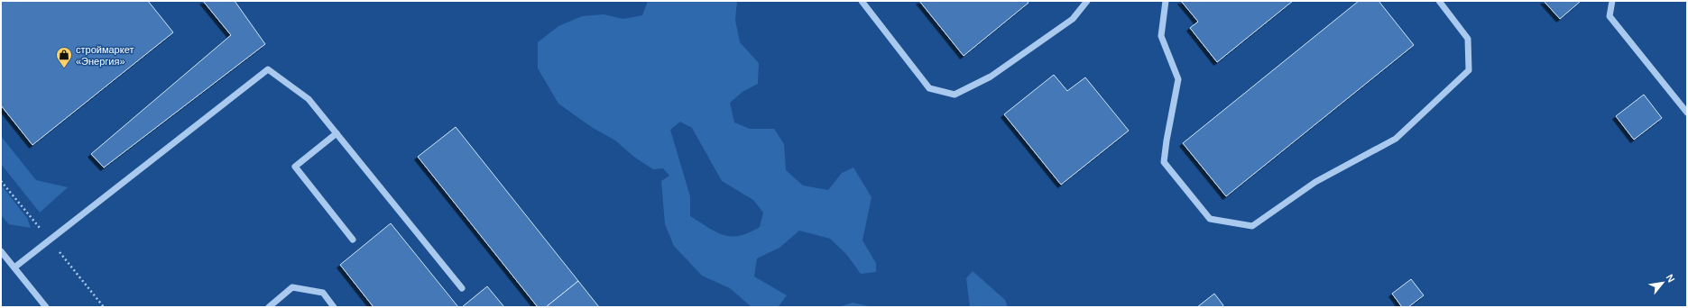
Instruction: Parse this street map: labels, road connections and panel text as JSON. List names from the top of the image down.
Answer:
{
  "places": {
    "shop": ["строймаркет «Энергия»"]
  },
  "north": "top right"
}
